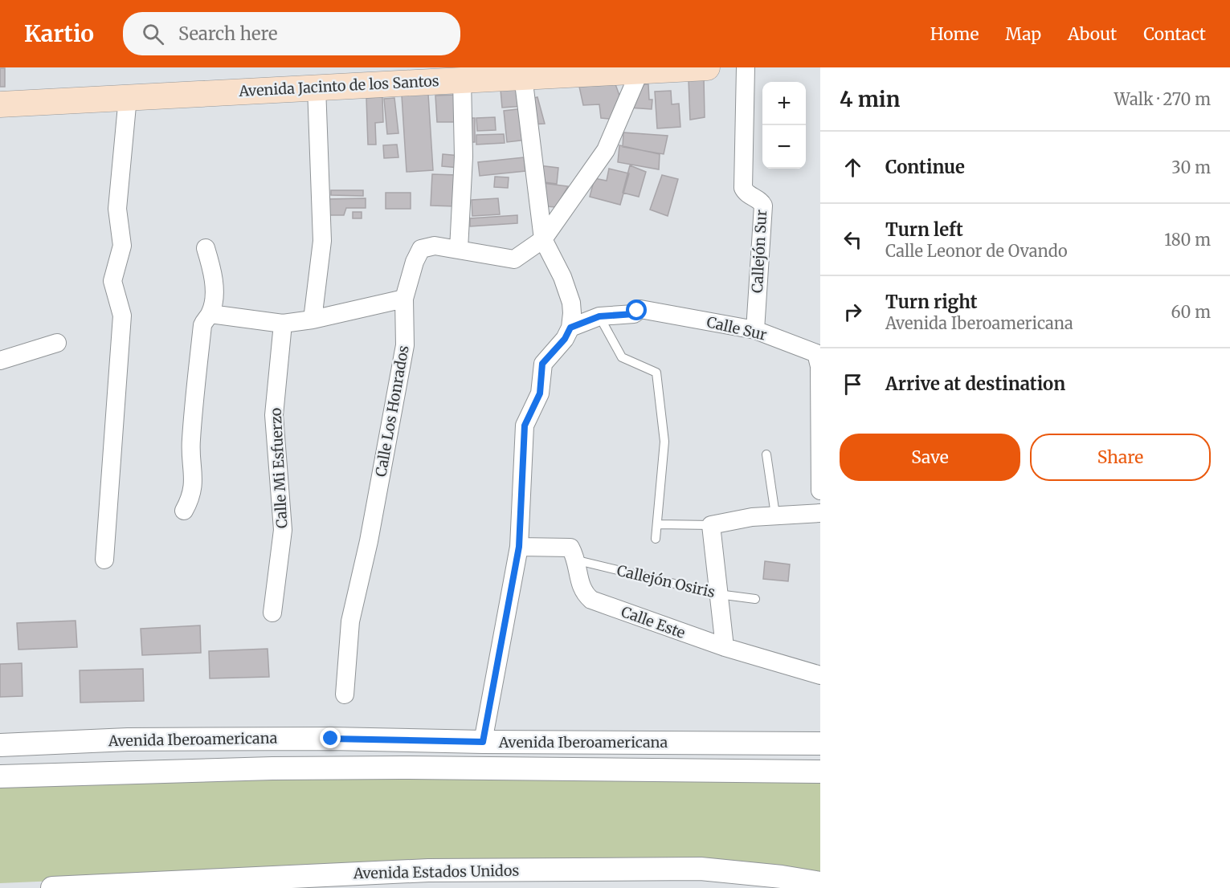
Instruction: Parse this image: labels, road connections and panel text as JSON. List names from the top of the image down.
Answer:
{
  "streets": {
    "main road": ["Avenida Jacinto de los Santos"],
    "street": [
      "Callejón Sur",
      "Calle Sur",
      "Calle Los Honrados",
      "Calle Mi Esfuerzo",
      "Calle Este",
      "Avenida Iberoamericana",
      "Avenida Estados Unidos"
    ],
    "lane": ["Callejón Osiris"]
  },
  "crossings": [
    ["Avenida Jacinto de los Santos", "Calle Los Honrados"],
    ["Callejón Sur", "Calle Sur"],
    ["Callejón Osiris", "Calle Este"]
  ],
  "page": {
    "header": "Kartio",
    "search": "Search here",
    "nav": [
      "Home",
      "Map",
      "About",
      "Contact"
    ],
    "heading": ["4 min", "Walk · 270 m"],
    "map_buttons": ["+", "−"],
    "list": [
      ["Continue", "30 m"],
      ["Turn left", "Calle Leonor de Ovando", "180 m"],
      ["Turn right", "Avenida Iberoamericana", "60 m"],
      "Arrive at destination"
    ],
    "buttons": ["Save", "Share"]
  }
}
